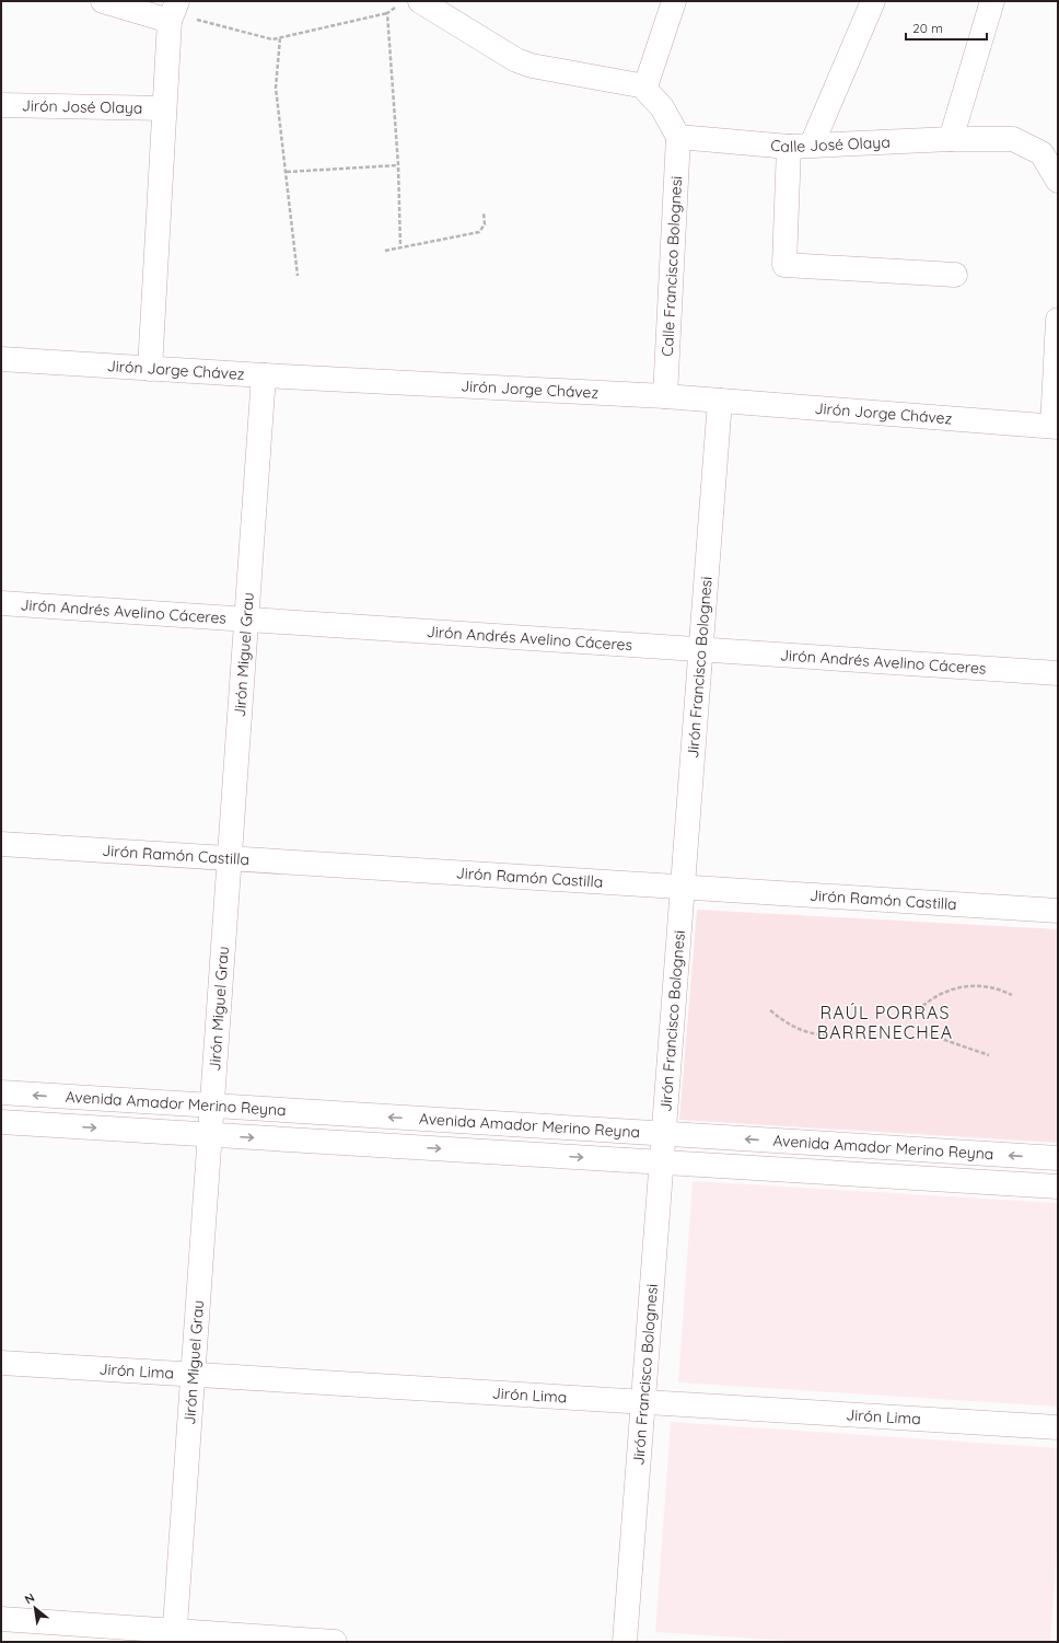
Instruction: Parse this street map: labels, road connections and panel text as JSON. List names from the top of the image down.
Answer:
{
  "streets": {
    "street": [
      "Jirón José Olaya",
      "Calle José Olaya",
      "Calle Francisco Bolognesi",
      "Jirón Jorge Chávez",
      "Jirón Andrés Avelino Cáceres",
      "Jirón Miguel Grau",
      "Jirón Francisco Bolognesi",
      "Jirón Ramón Castilla",
      "Avenida Amador Merino Reyna",
      "Jirón Lima"
    ]
  },
  "crossings": [
    ["Calle José Olaya", "Calle Francisco Bolognesi"],
    ["Calle Francisco Bolognesi", "Jirón Jorge Chávez"],
    ["Jirón Jorge Chávez", "Jirón Miguel Grau"],
    ["Jirón Jorge Chávez", "Jirón Francisco Bolognesi"],
    ["Jirón Andrés Avelino Cáceres", "Jirón Miguel Grau"],
    ["Jirón Andrés Avelino Cáceres", "Jirón Francisco Bolognesi"],
    ["Jirón Miguel Grau", "Jirón Ramón Castilla"],
    ["Jirón Miguel Grau", "Avenida Amador Merino Reyna"],
    ["Jirón Miguel Grau", "Jirón Lima"],
    ["Jirón Francisco Bolognesi", "Jirón Ramón Castilla"],
    ["Jirón Francisco Bolognesi", "Avenida Amador Merino Reyna"],
    ["Jirón Francisco Bolognesi", "Jirón Lima"]
  ],
  "districts": ["RAÚL PORRAS BARRENECHEA"],
  "scale_bar": "20 m",
  "north": "top left"
}
